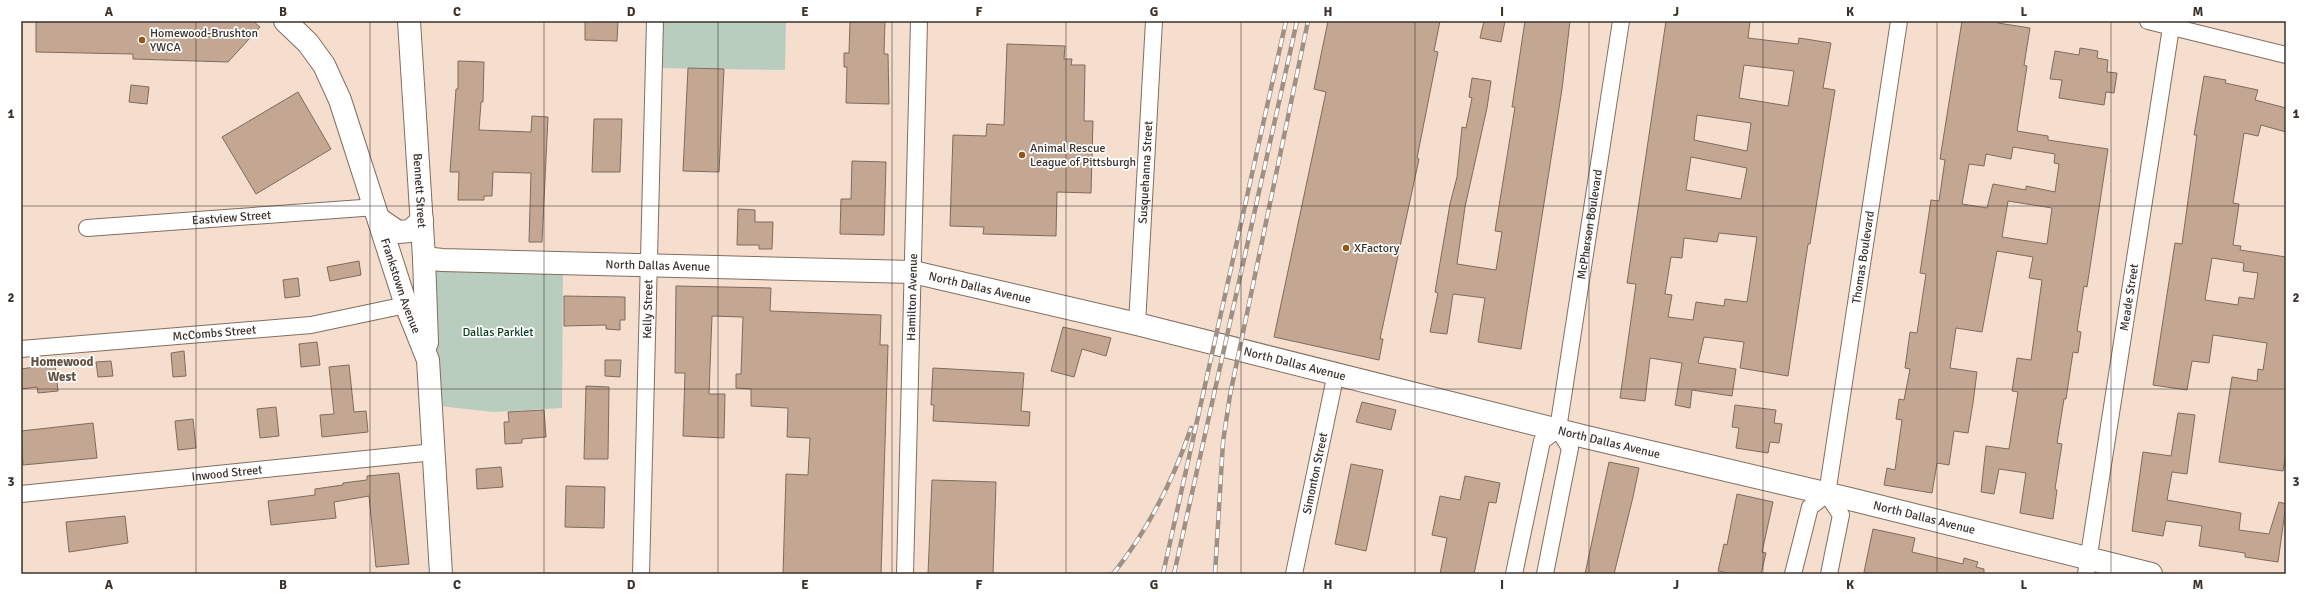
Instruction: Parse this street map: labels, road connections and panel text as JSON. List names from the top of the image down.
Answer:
{
  "streets": {
    "main road": ["Bennett Street", "North Dallas Avenue", "Frankstown Avenue"],
    "street": [
      "Susquehanna Street",
      "Eastview Street",
      "McPherson Boulevard",
      "Thomas Boulevard",
      "Hamilton Avenue",
      "Meade Street",
      "Kelly Street",
      "McCombs Street",
      "Inwood Street",
      "Simonton Street"
    ]
  },
  "crossings": [
    ["Susquehanna Street", "North Dallas Avenue"],
    ["Bennett Street", "North Dallas Avenue"],
    ["Bennett Street", "Frankstown Avenue"],
    ["Eastview Street", "Frankstown Avenue"],
    ["McPherson Boulevard", "North Dallas Avenue"],
    ["Thomas Boulevard", "North Dallas Avenue"],
    ["North Dallas Avenue", "Hamilton Avenue"],
    ["North Dallas Avenue", "Meade Street"],
    ["North Dallas Avenue", "Kelly Street"],
    ["North Dallas Avenue", "Simonton Street"],
    ["Frankstown Avenue", "McCombs Street"],
    ["Frankstown Avenue", "Inwood Street"]
  ],
  "districts": ["Homewood West"],
  "parks": ["Dallas Parklet"],
  "places": ["Homewood-Brushton YWCA", "Animal Rescue League of Pittsburgh", "XFactory"],
  "grid": {
    "columns": [
      "A",
      "B",
      "C",
      "D",
      "E",
      "F",
      "G",
      "H",
      "I",
      "J",
      "K",
      "L",
      "M"
    ],
    "rows": ["1", "2", "3"]
  }
}
